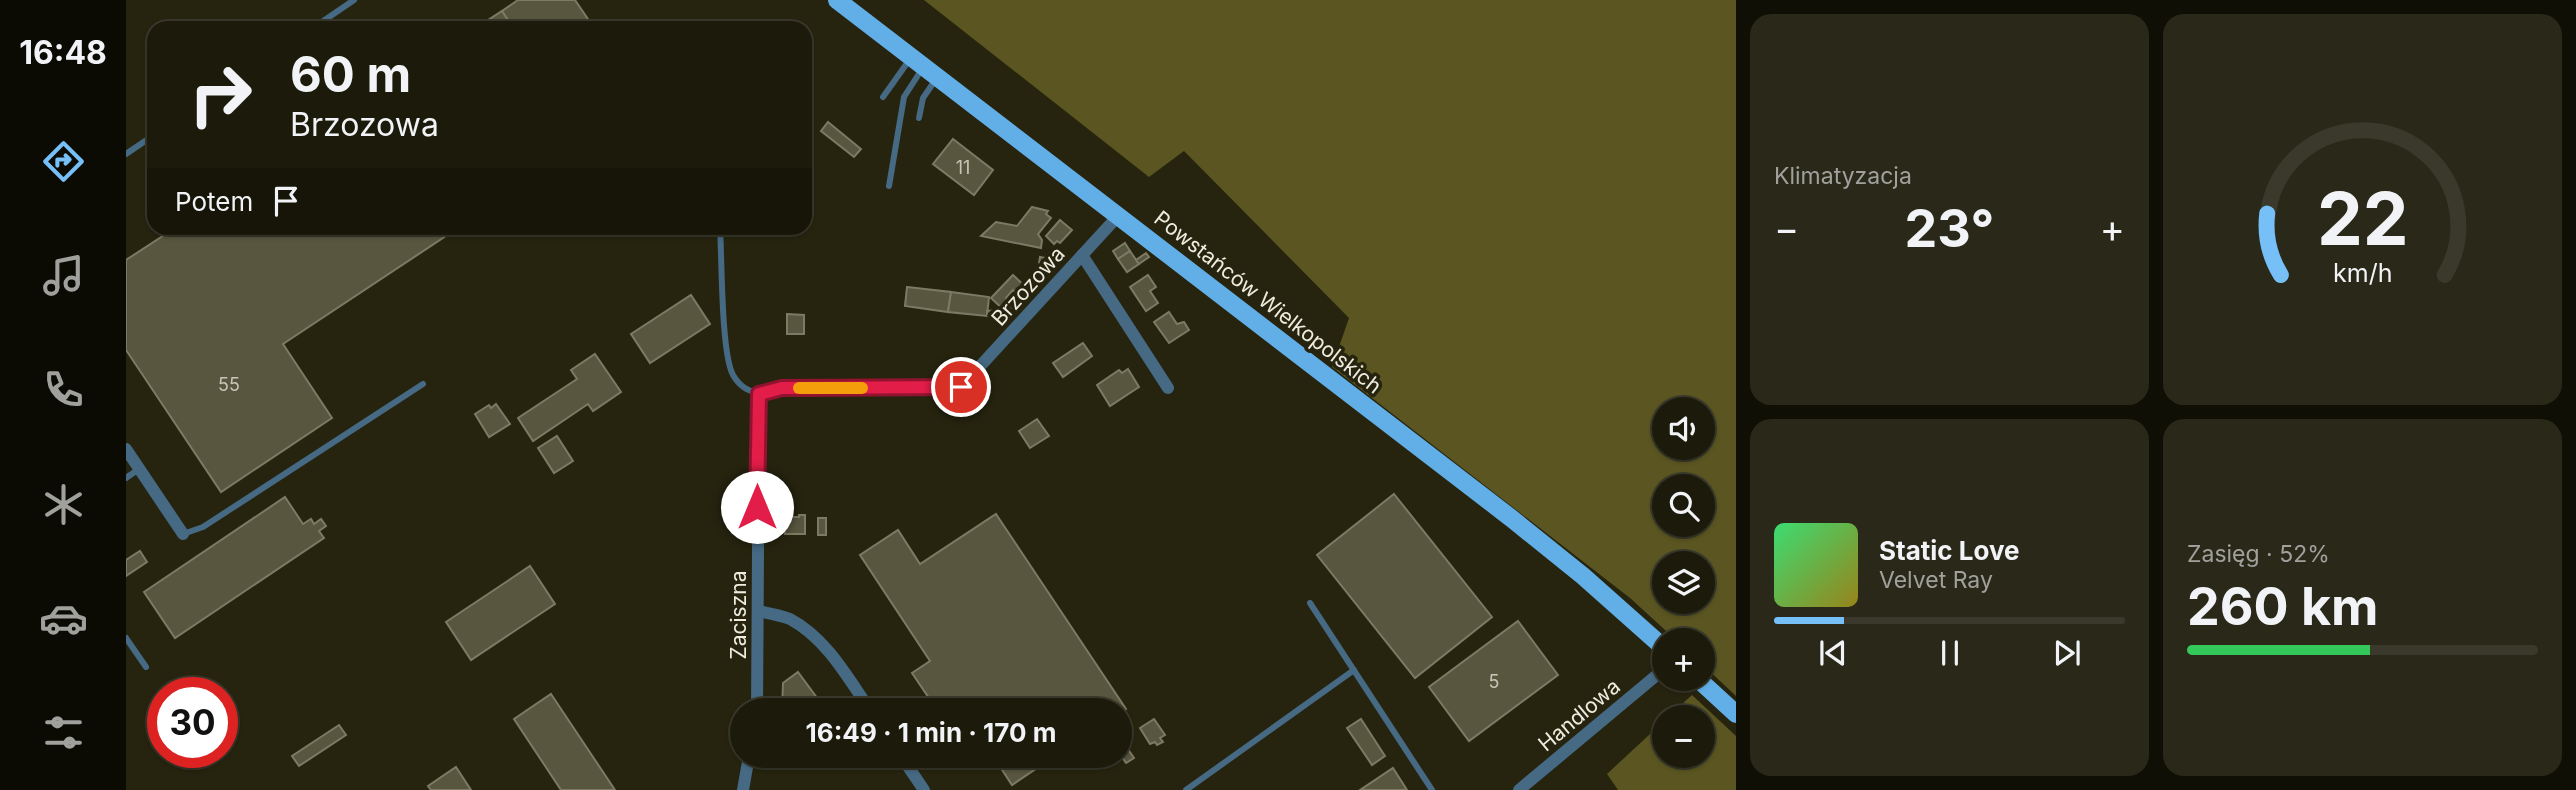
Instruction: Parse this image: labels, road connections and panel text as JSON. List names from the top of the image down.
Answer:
{
  "streets": {
    "main road": ["Powstańców Wielkopolskich"],
    "street": ["Brzozowa", "Zaciszna", "Handlowa"]
  },
  "crossings": [
    ["Brzozowa", "Powstańców Wielkopolskich"],
    ["Brzozowa", "Zaciszna"]
  ],
  "house_numbers": ["11", "55", "5"],
  "page": {
    "tabs": "16:48",
    "tile": [
      "Klimatyzacja",
      ["Zasięg · 52%", "260 km"]
    ],
    "turn": ["60 m", "Brzozowa"],
    "then": "Potem",
    "heat": ["−", "23°", "+"],
    "map_buttons": ["+", "−"],
    "song": ["Static Love", "Velvet Ray"],
    "limit": "30",
    "trip": "16:49 · 1 min · 170 m",
    "gauge": ["22", "km/h"]
  }
}
